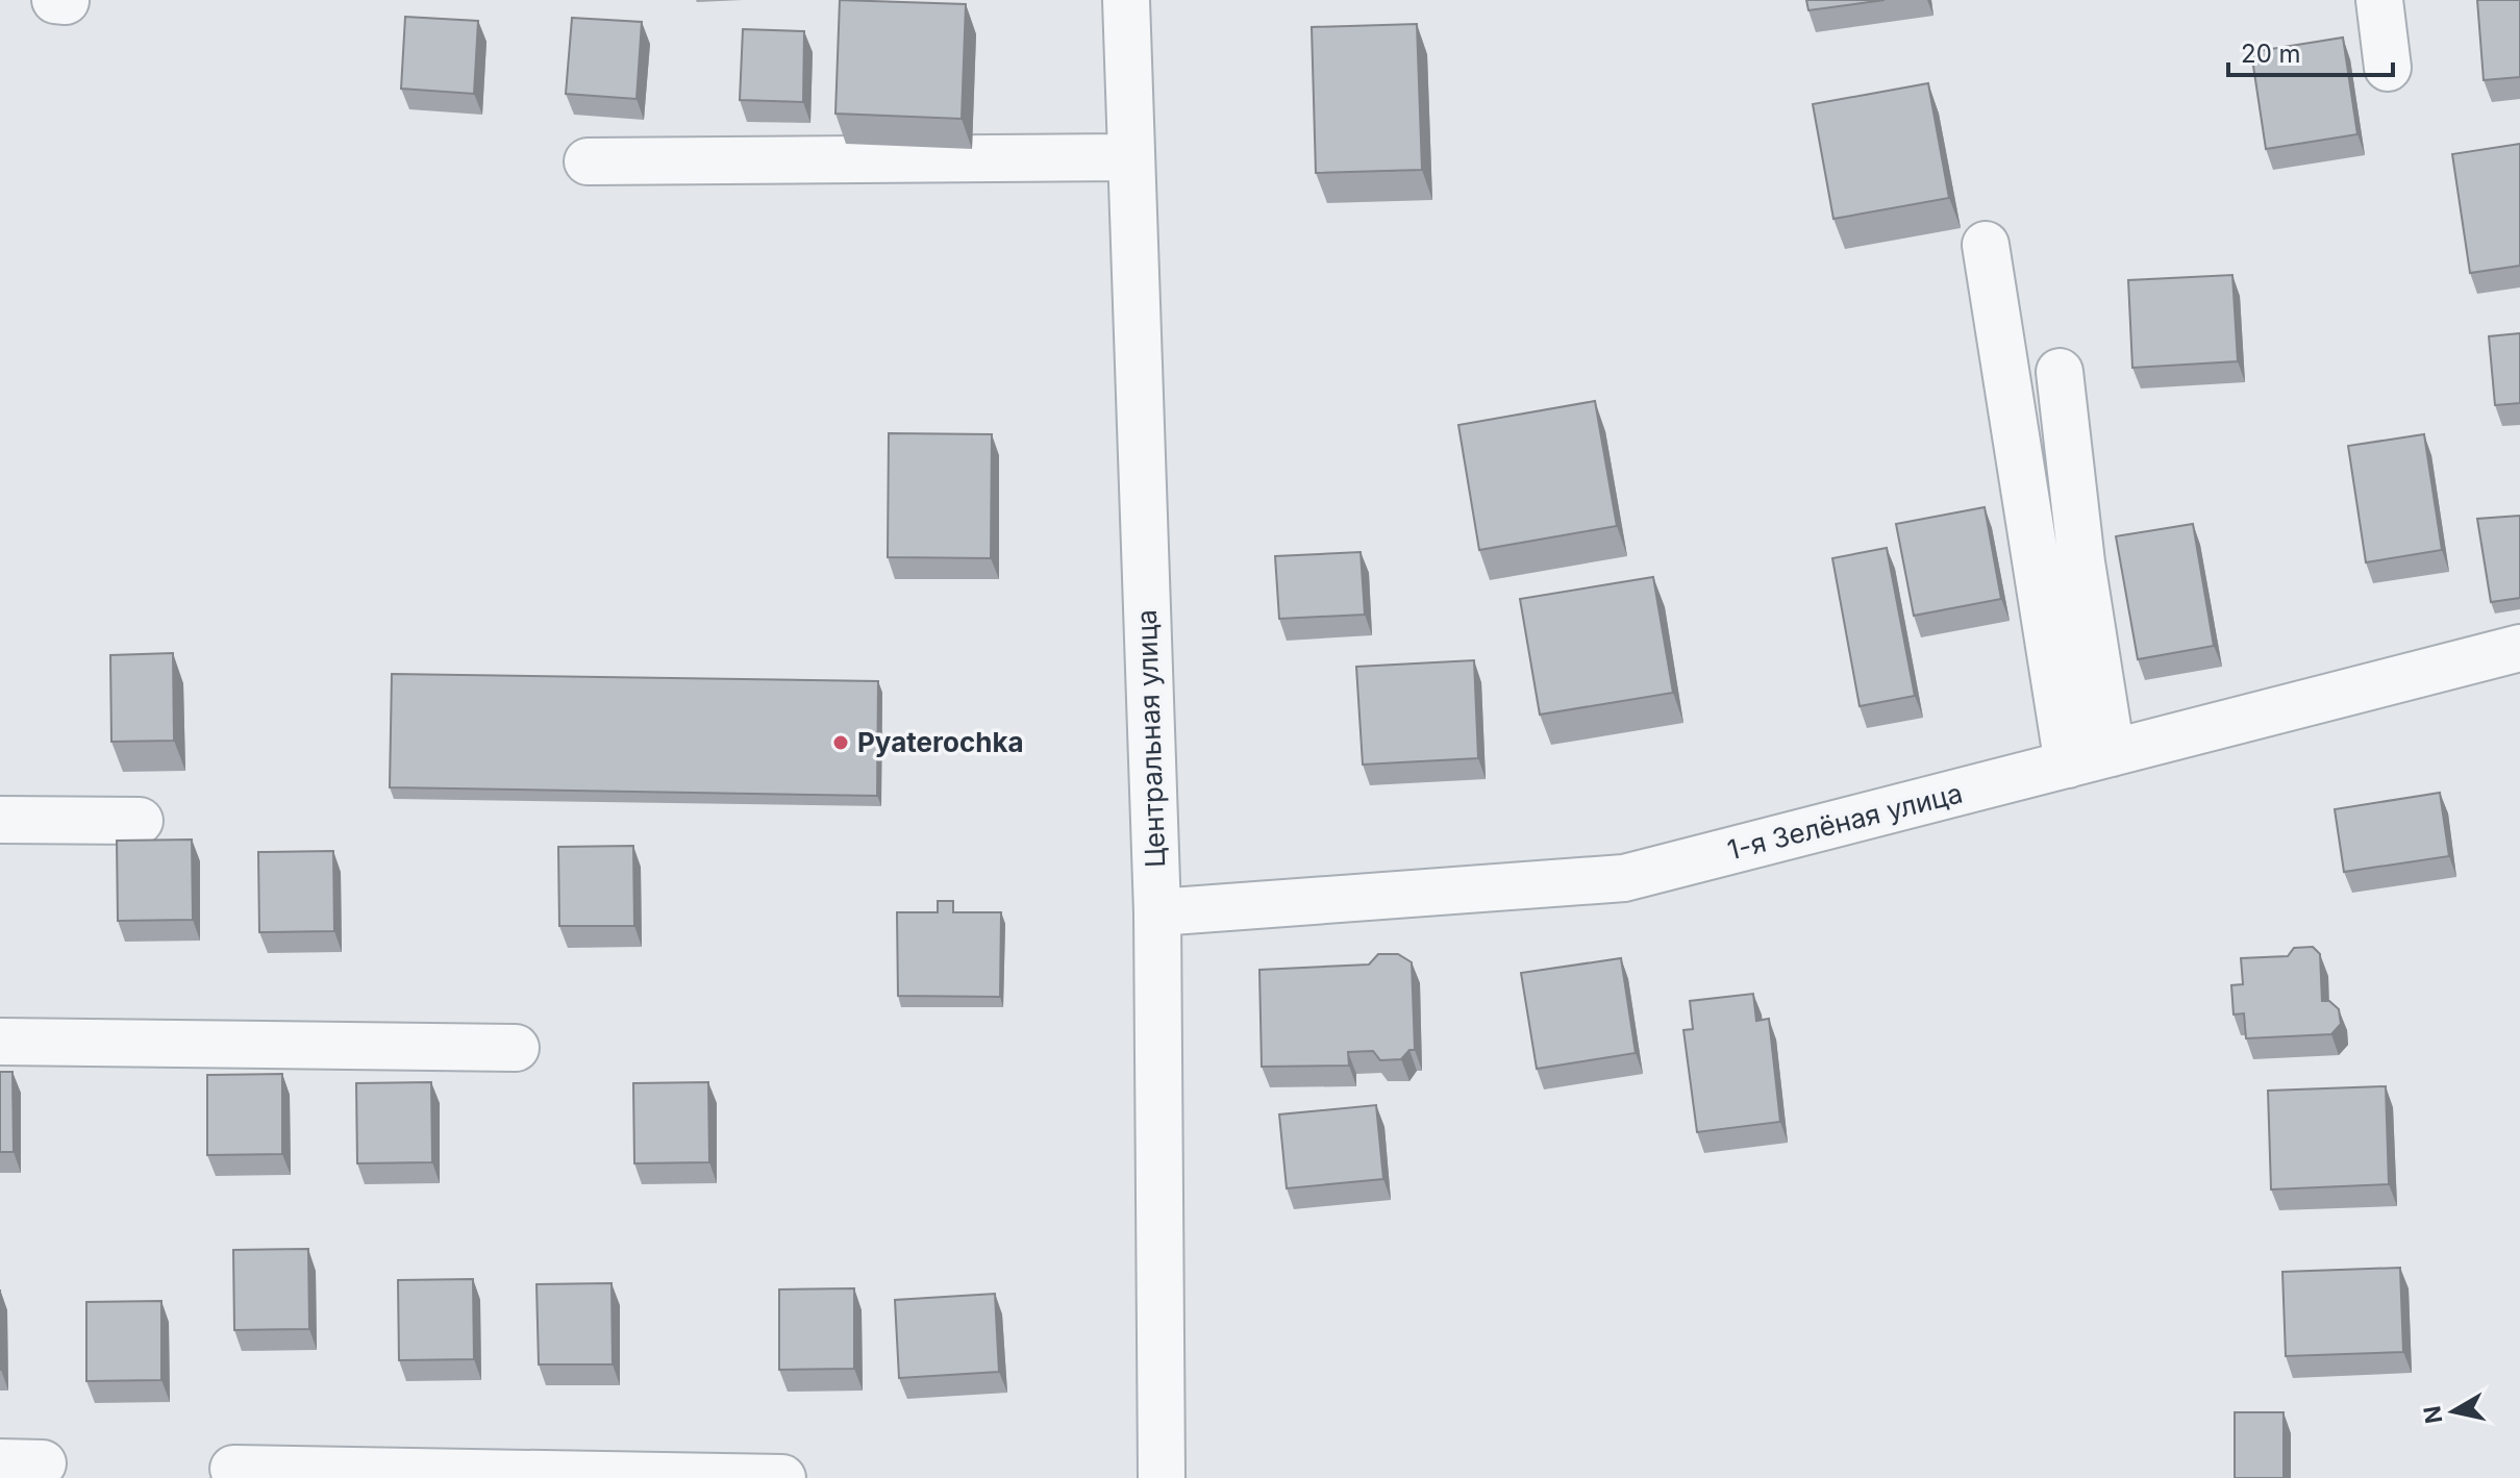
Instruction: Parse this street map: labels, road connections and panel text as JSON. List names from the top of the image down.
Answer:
{
  "streets": {
    "street": ["Центральная улица", "1-я Зелёная улица"]
  },
  "crossings": [
    ["Центральная улица", "1-я Зелёная улица"]
  ],
  "places": ["Pyaterochka"],
  "scale_bar": "20 m",
  "north": "left"
}
